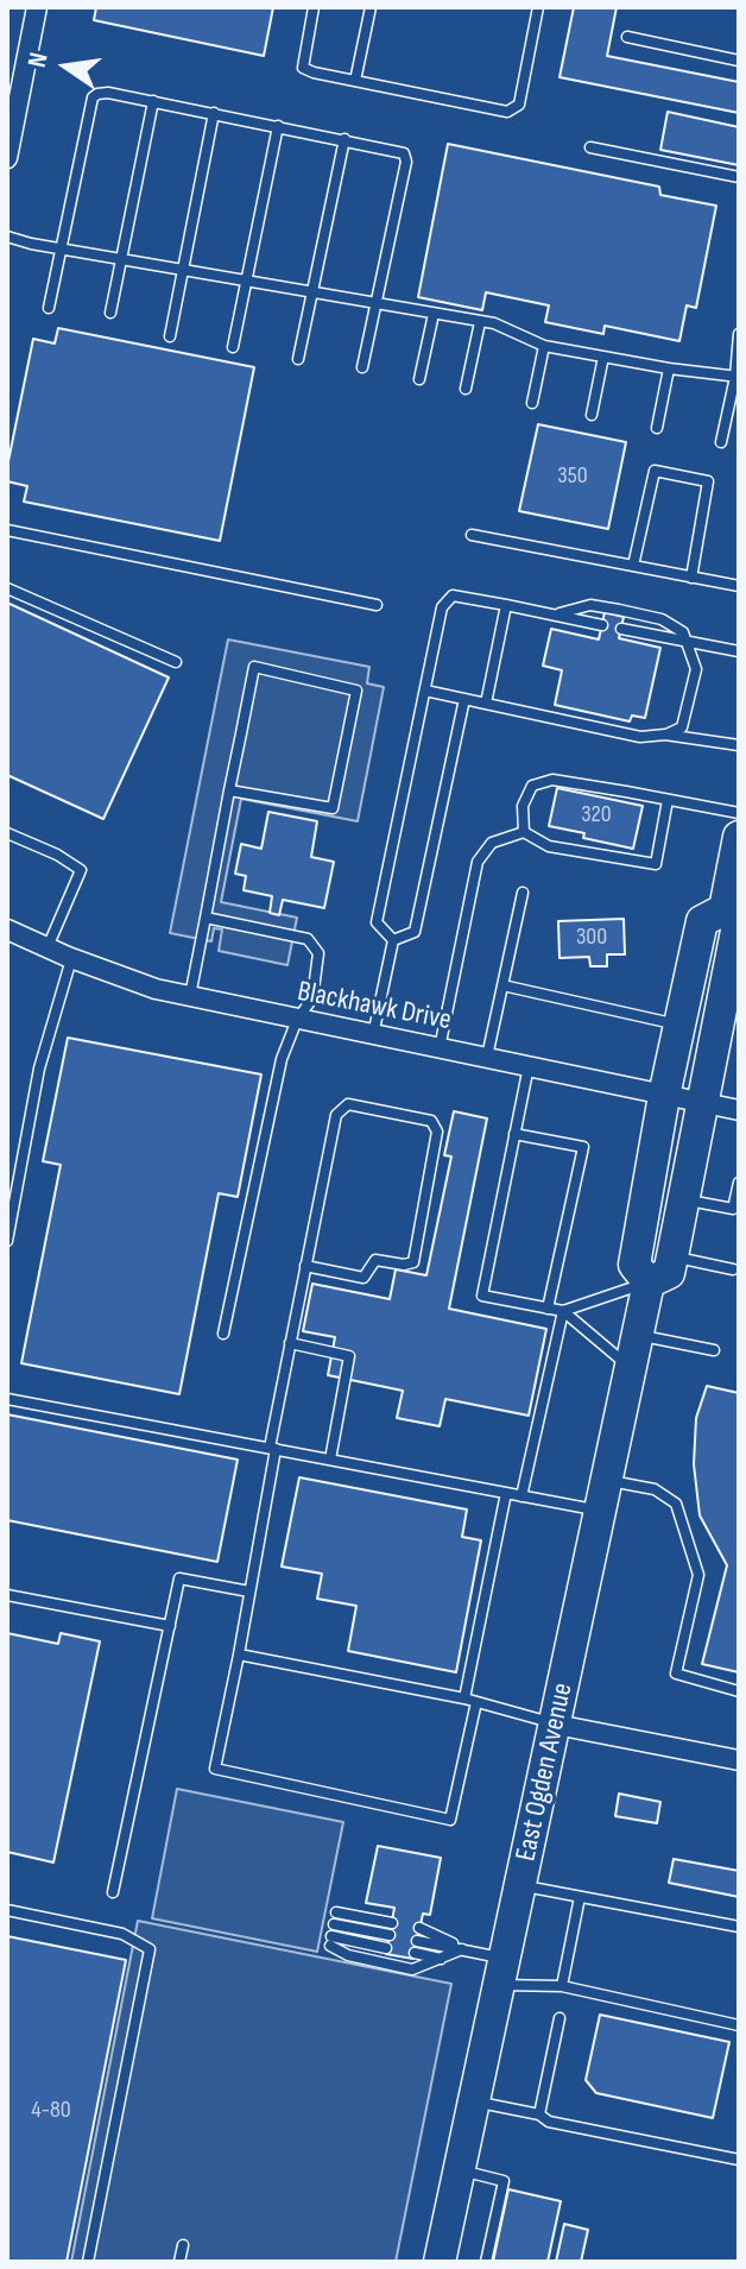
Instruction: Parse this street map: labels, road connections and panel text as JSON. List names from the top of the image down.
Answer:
{
  "streets": {
    "main road": ["East Ogden Avenue"],
    "street": ["Blackhawk Drive"]
  },
  "crossings": [
    ["Blackhawk Drive", "East Ogden Avenue"]
  ],
  "house_numbers": [
    "350",
    "320",
    "300",
    "4-80"
  ],
  "north": "left"
}
